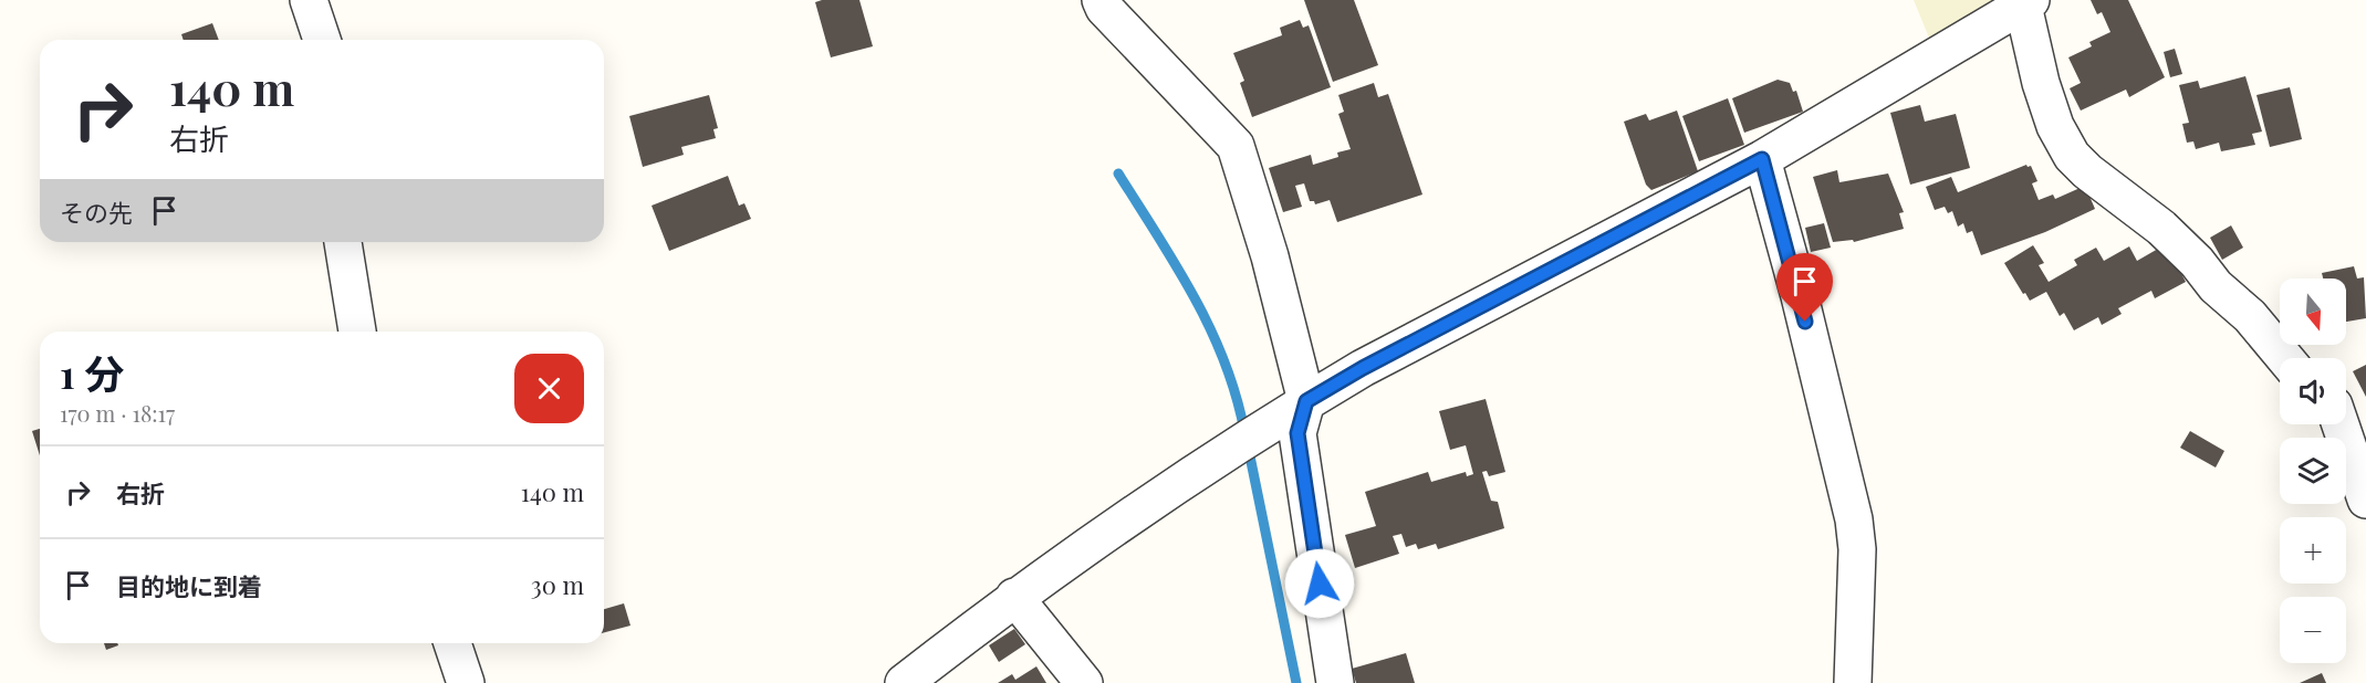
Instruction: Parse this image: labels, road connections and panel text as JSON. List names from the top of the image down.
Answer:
{
  "north": "bottom",
  "page": {
    "turn": ["140 m", "右折"],
    "then": "その先",
    "map_buttons": ["+", "−"],
    "heading": ["1 分", "170 m · 18:17"],
    "list": [
      {
        "name": "右折",
        "value": "140 m"
      },
      {
        "name": "目的地に到着",
        "value": "30 m"
      }
    ]
  }
}
